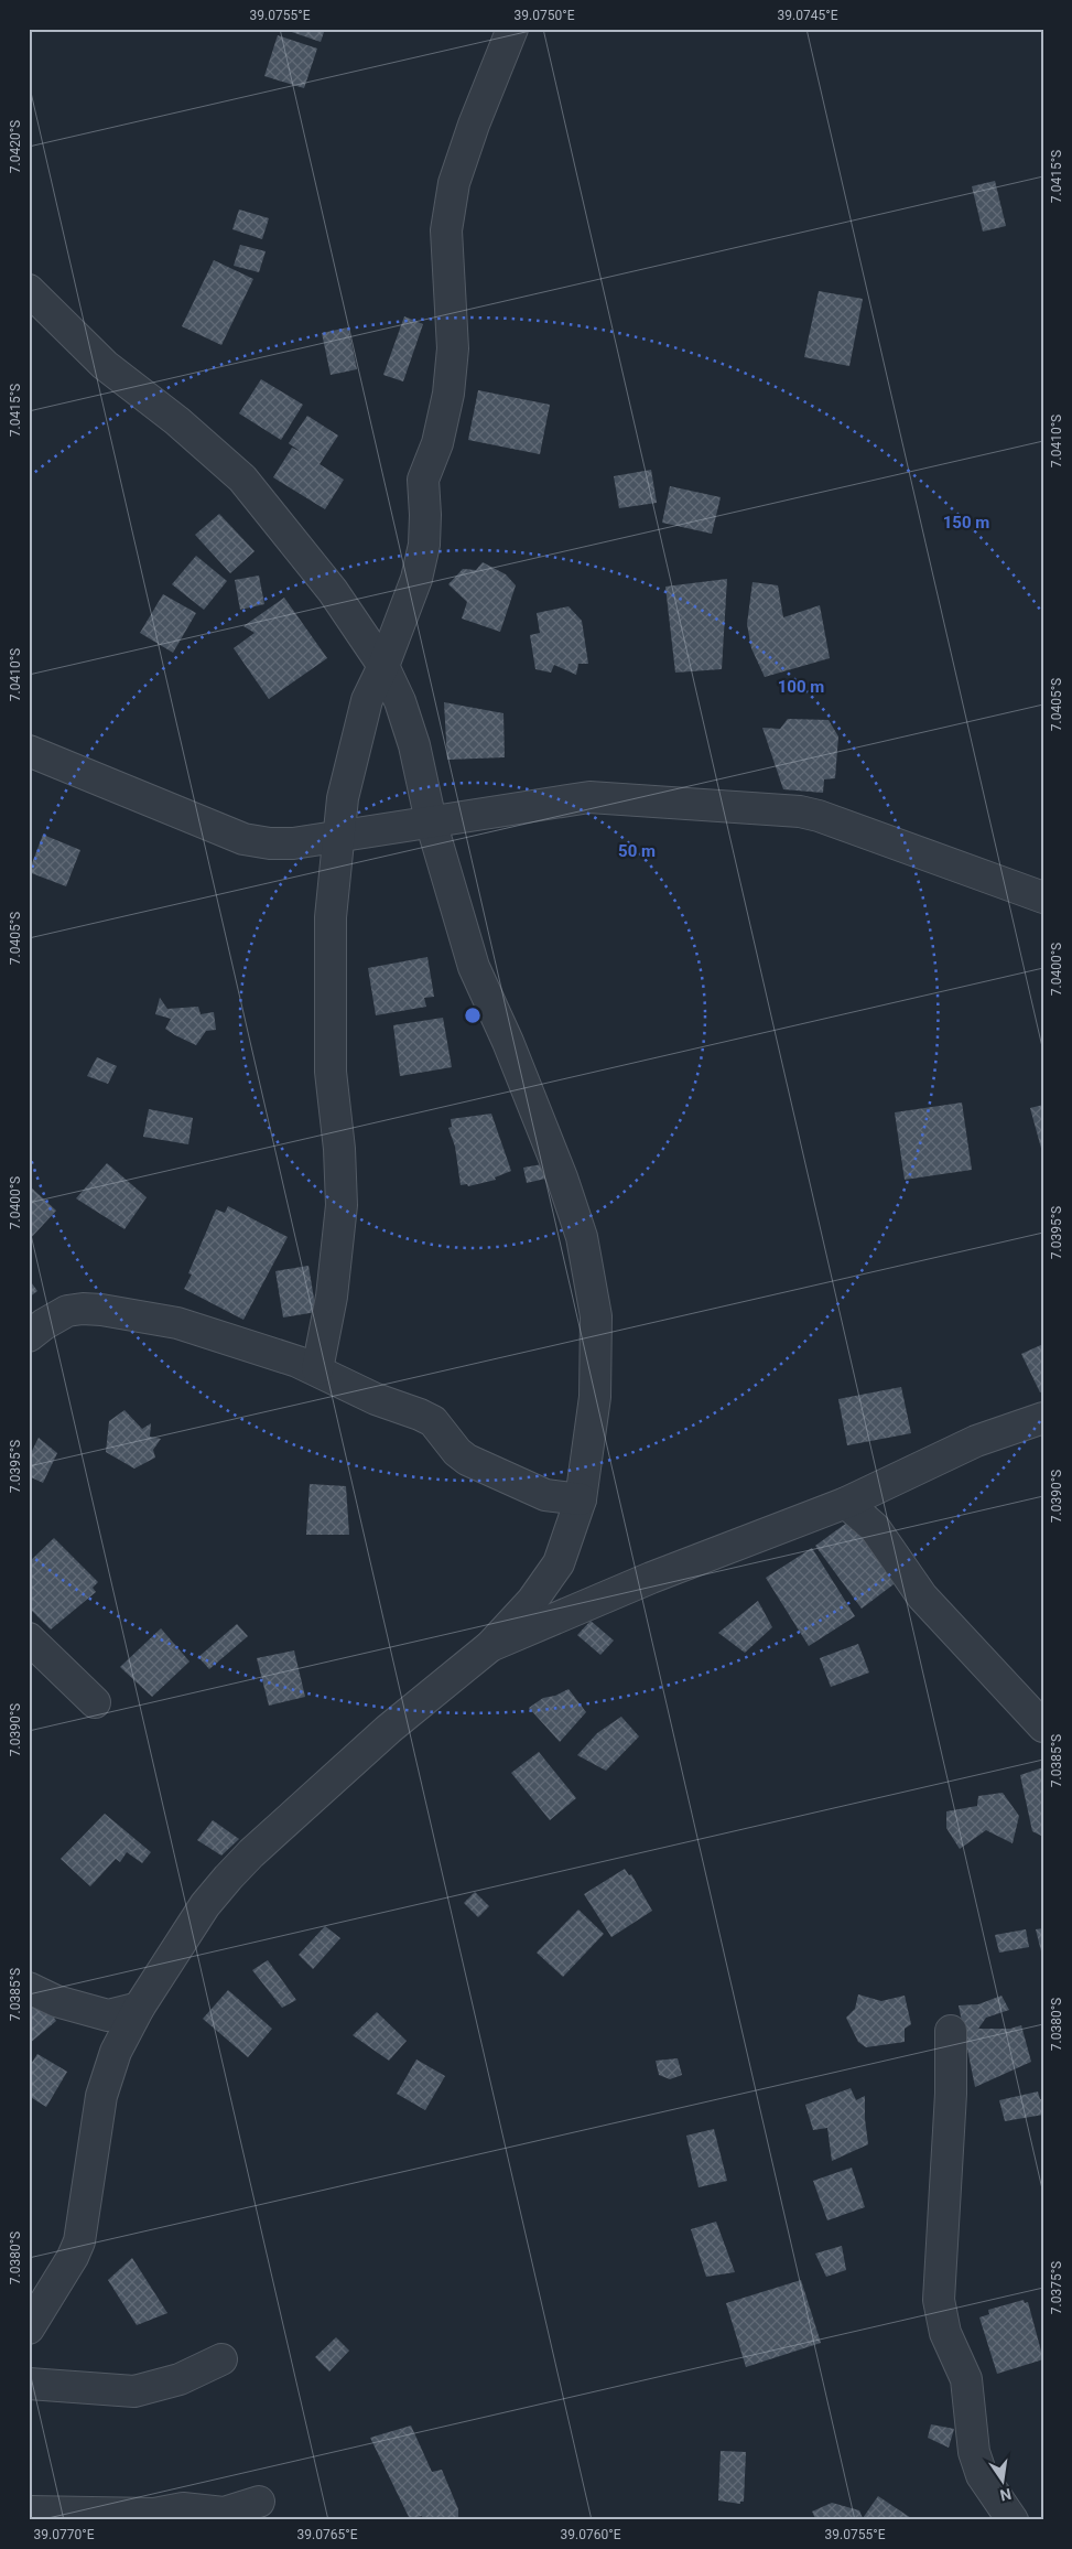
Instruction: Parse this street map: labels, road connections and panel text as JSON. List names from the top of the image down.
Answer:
{
  "north": "bottom",
  "coordinates": [
    "39.0755°E",
    "39.0750°E",
    "39.0745°E",
    "7.0420°S",
    "7.0415°S",
    "7.0410°S",
    "7.0405°S",
    "7.0400°S",
    "7.0395°S",
    "7.0390°S",
    "7.0385°S",
    "7.0380°S",
    "7.0375°S",
    "39.0770°E",
    "39.0765°E",
    "39.0760°E"
  ],
  "rings": ["150 m", "100 m", "50 m"]
}
